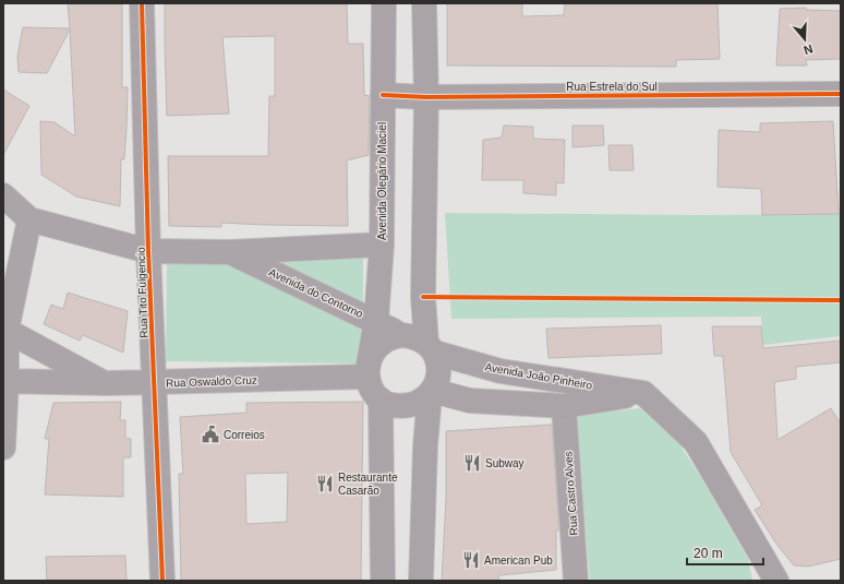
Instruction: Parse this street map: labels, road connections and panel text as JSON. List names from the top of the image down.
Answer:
{
  "streets": {
    "main road": ["Avenida Olegário Maciel", "Avenida João Pinheiro"],
    "street": [
      "Rua Estrela do Sul",
      "Rua Tito Fulgencio",
      "Avenida do Contorno",
      "Rua Oswaldo Cruz",
      "Rua Castro Alves"
    ]
  },
  "crossings": [
    ["Rua Estrela do Sul", "Avenida Olegário Maciel"],
    ["Avenida Olegário Maciel", "Avenida do Contorno"],
    ["Avenida Olegário Maciel", "Avenida João Pinheiro"],
    ["Avenida Olegário Maciel", "Rua Oswaldo Cruz"],
    ["Rua Tito Fulgencio", "Avenida do Contorno"],
    ["Rua Tito Fulgencio", "Rua Oswaldo Cruz"],
    ["Avenida do Contorno", "Avenida João Pinheiro"],
    ["Avenida do Contorno", "Rua Oswaldo Cruz"],
    ["Avenida João Pinheiro", "Rua Oswaldo Cruz"],
    ["Avenida João Pinheiro", "Rua Castro Alves"]
  ],
  "places": {
    "public building": ["Correios"],
    "restaurant": ["Subway", "Restaurante Casarão", "American Pub"]
  },
  "scale_bar": "20 m",
  "north": "bottom"
}
